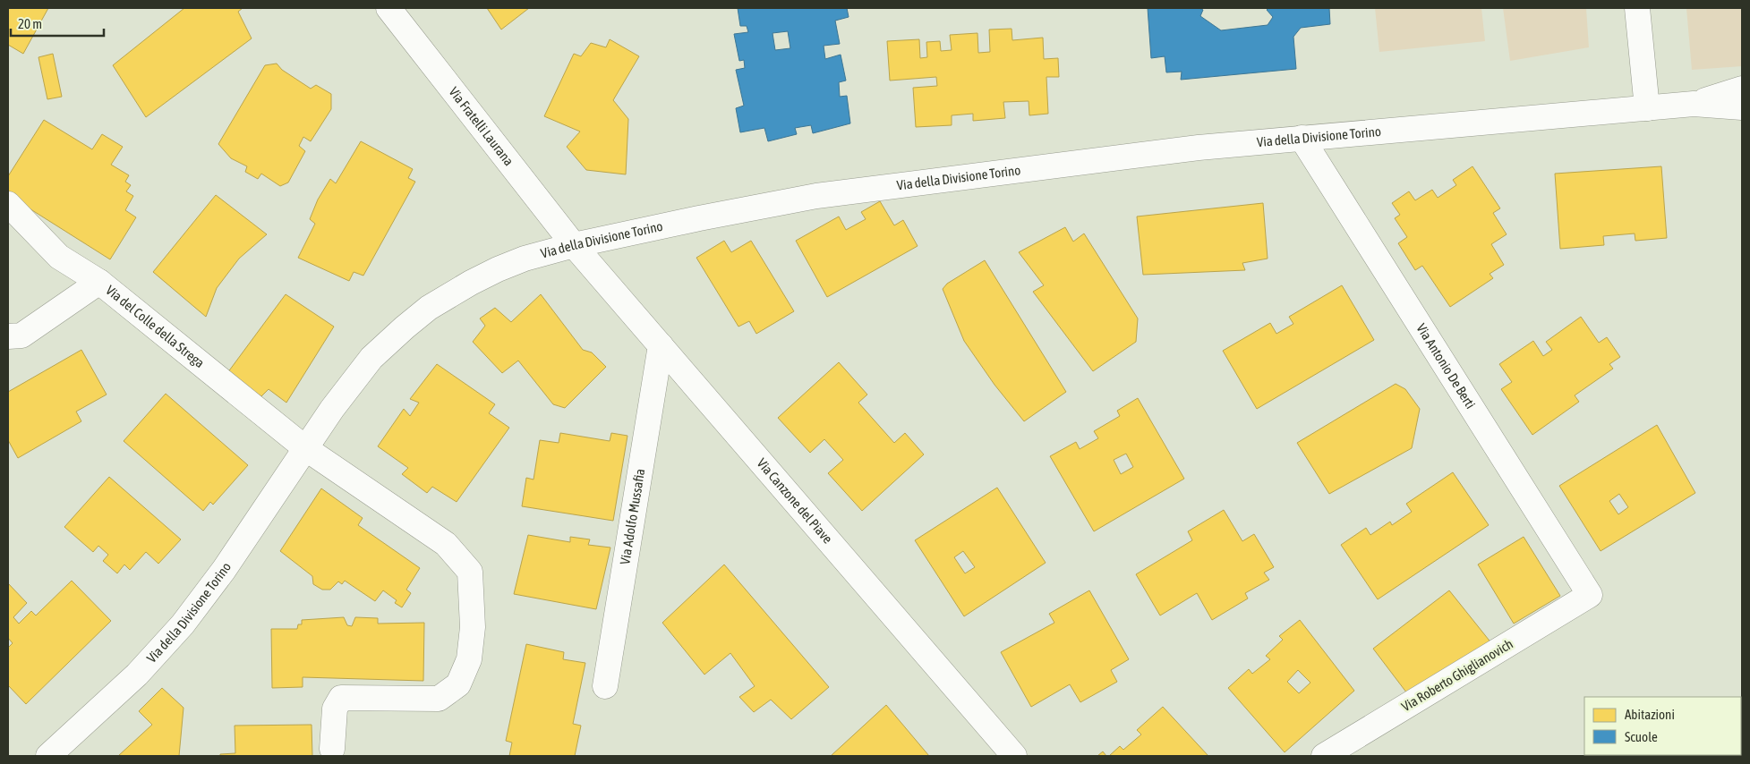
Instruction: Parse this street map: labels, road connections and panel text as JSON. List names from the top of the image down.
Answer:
{
  "streets": {
    "street": [
      "Via Fratelli Laurana",
      "Via della Divisione Torino",
      "Via del Colle della Strega",
      "Via Antonio De Berti",
      "Via Canzone del Piave",
      "Via Adolfo Mussafia",
      "Via Roberto Ghiglianovich"
    ]
  },
  "crossings": [
    ["Via Fratelli Laurana", "Via della Divisione Torino"],
    ["Via Fratelli Laurana", "Via Canzone del Piave"],
    ["Via della Divisione Torino", "Via del Colle della Strega"],
    ["Via della Divisione Torino", "Via Antonio De Berti"],
    ["Via della Divisione Torino", "Via Canzone del Piave"],
    ["Via Antonio De Berti", "Via Roberto Ghiglianovich"],
    ["Via Canzone del Piave", "Via Adolfo Mussafia"]
  ],
  "legend": ["Abitazioni", "Scuole"],
  "scale_bar": "20 m"
}
